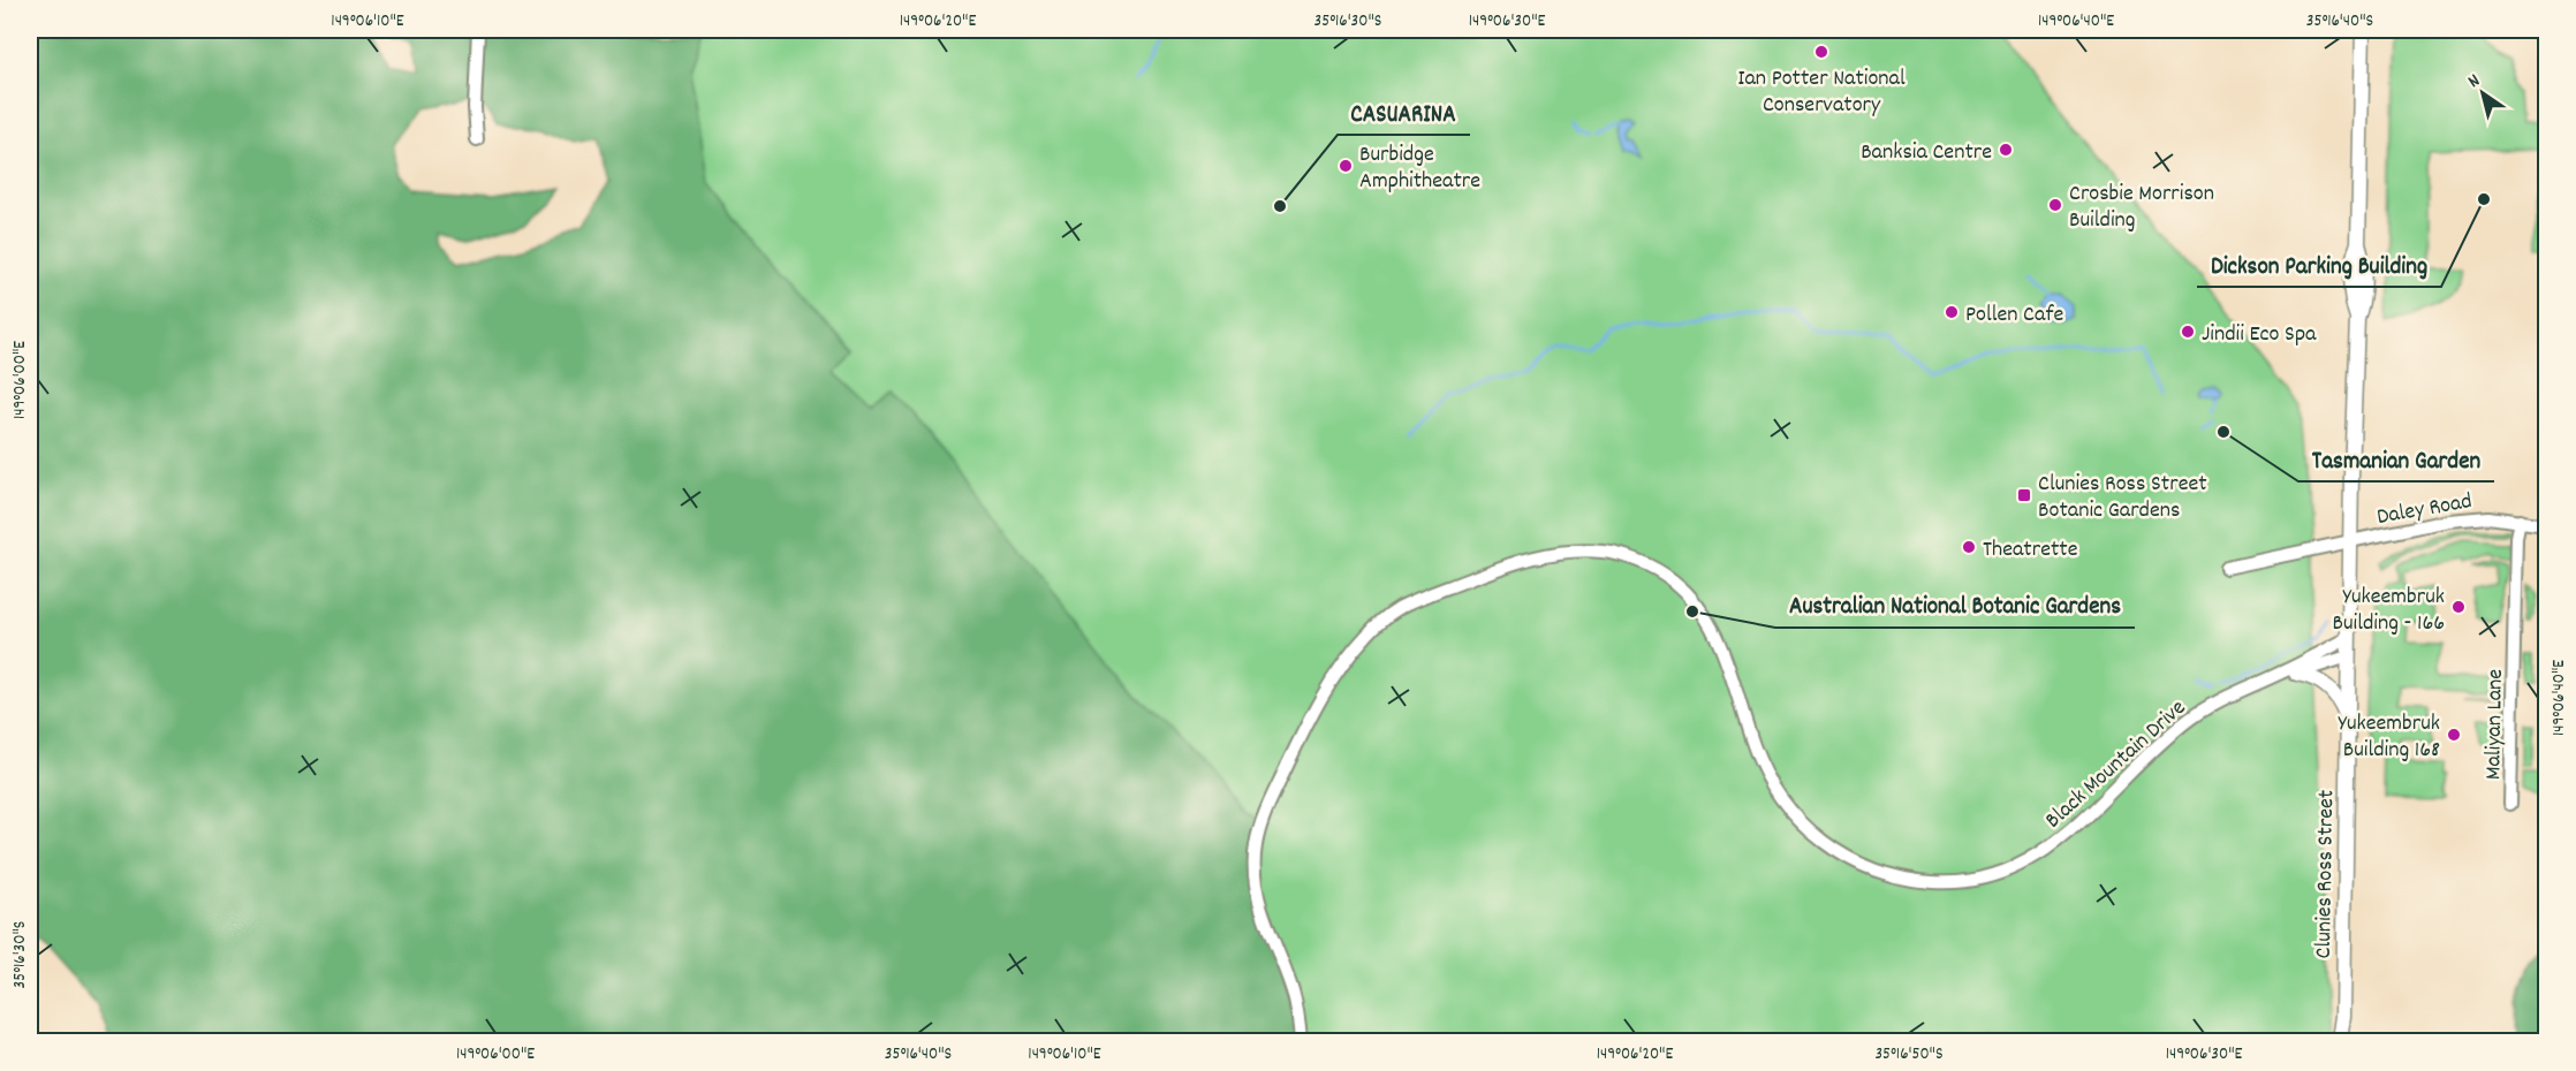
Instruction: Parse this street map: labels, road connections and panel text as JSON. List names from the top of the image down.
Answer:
{
  "streets": {
    "street": [
      "Daley Road",
      "Maliyan Lane",
      "Black Mountain Drive",
      "Clunies Ross Street"
    ]
  },
  "crossings": [
    ["Daley Road", "Maliyan Lane"],
    ["Daley Road", "Clunies Ross Street"],
    ["Black Mountain Drive", "Clunies Ross Street"]
  ],
  "places": {
    "other": [
      "Ian Potter National Conservatory",
      "Banksia Centre",
      "Burbidge Amphitheatre",
      "Dickson Parking Building",
      "Crosbie Morrison Building",
      "CASUARINA",
      "Pollen Cafe",
      "Jindii Eco Spa",
      "Tasmanian Garden",
      "Theatrette",
      "Yukeembruk Building - 166",
      "Australian National Botanic Gardens",
      "Yukeembruk Building 168"
    ],
    "transit": ["Clunies Ross Street Botanic Gardens"]
  },
  "north": "top left",
  "coordinates": [
    "149°06'10\"E",
    "149°06'20\"E",
    "35°16'30\"S",
    "149°06'30\"E",
    "149°06'40\"E",
    "35°16'40\"S",
    "149°06'00\"E",
    "35°16'50\"S"
  ]
}
